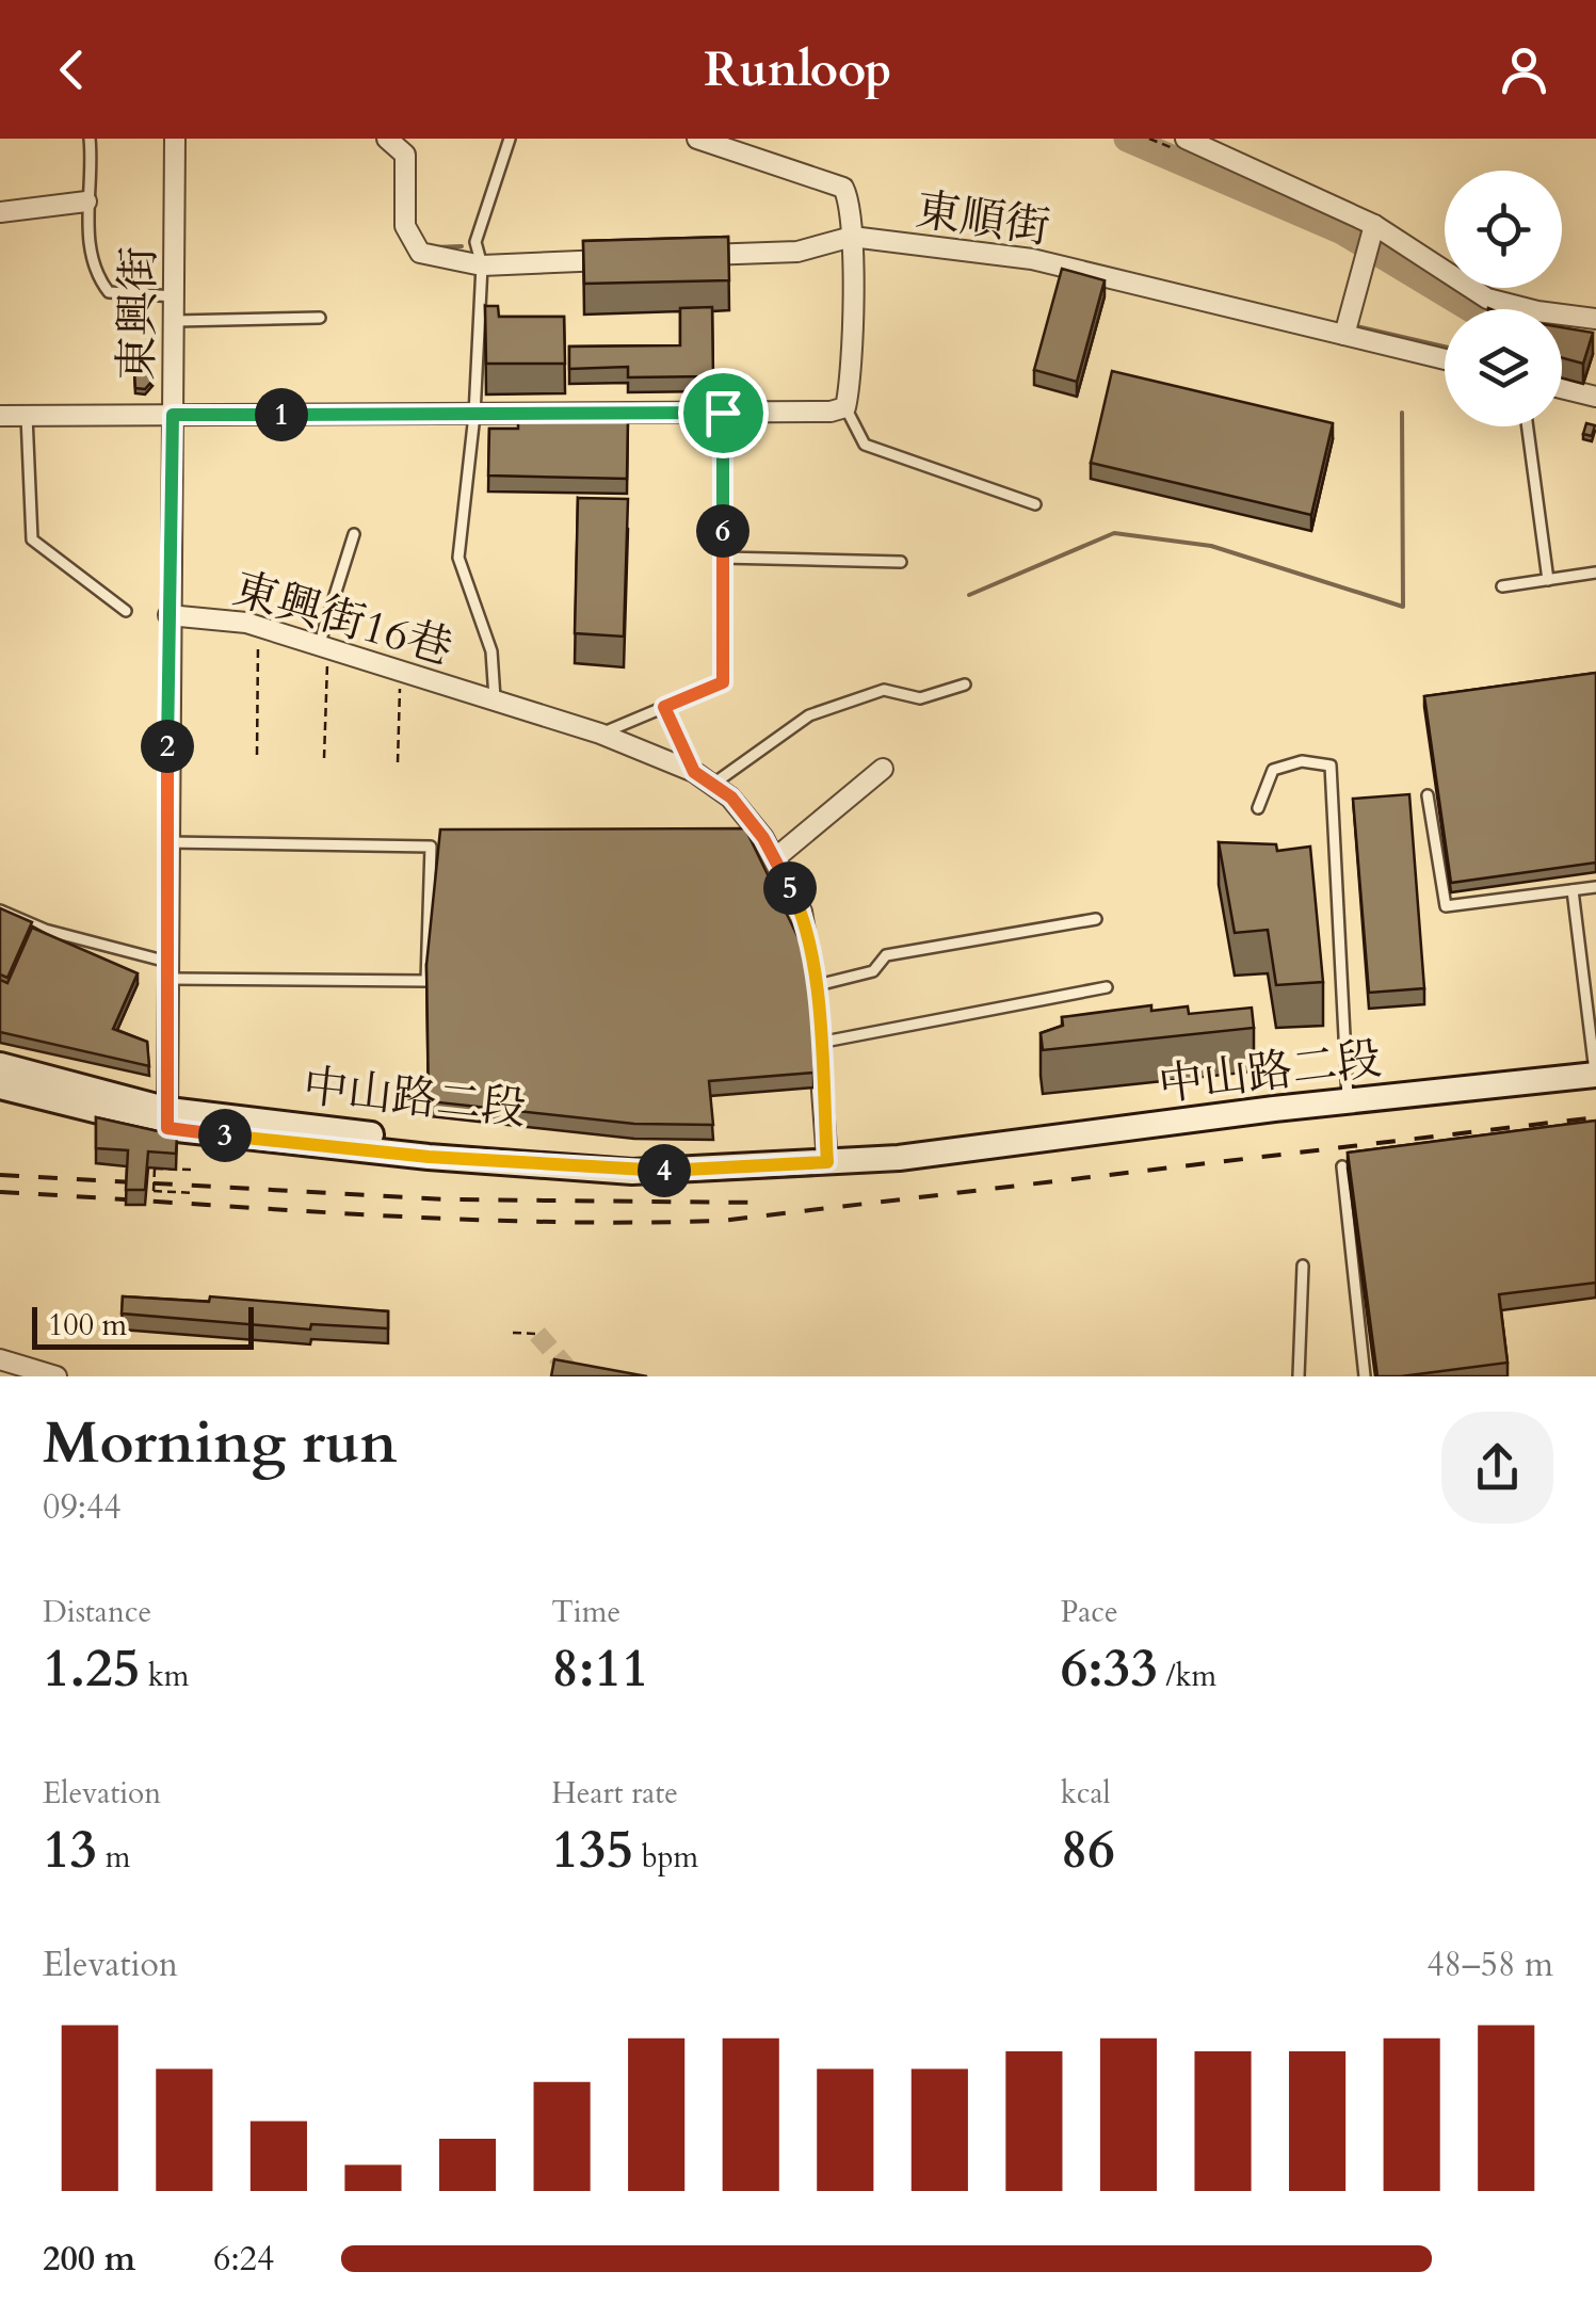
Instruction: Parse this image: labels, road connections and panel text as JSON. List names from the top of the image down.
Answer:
{
  "streets": {
    "main road": ["中山路二段"],
    "street": ["東順街", "東興街", "東興街16巷"]
  },
  "crossings": [
    ["東興街", "東興街16巷"],
    ["東興街", "中山路二段"],
    ["東興街16巷", "中山路二段"]
  ],
  "scale_bar": "100 m",
  "page": {
    "header": "Runloop",
    "pins": [
      "1",
      "6",
      "2",
      "5",
      "3",
      "4"
    ],
    "scale": "100 m",
    "heading": ["Morning run", "09:44"],
    "stats": [
      ["Distance", "1.25 km"],
      ["Time", "8:11"],
      ["Pace", "6:33 /km"],
      ["Elevation", "13 m"],
      ["Heart rate", "135 bpm"],
      ["kcal", "86"]
    ],
    "chart": ["Elevation", "48–58 m"],
    "list": [
      {
        "name": "200 m",
        "note": "6:24"
      }
    ]
  }
}
